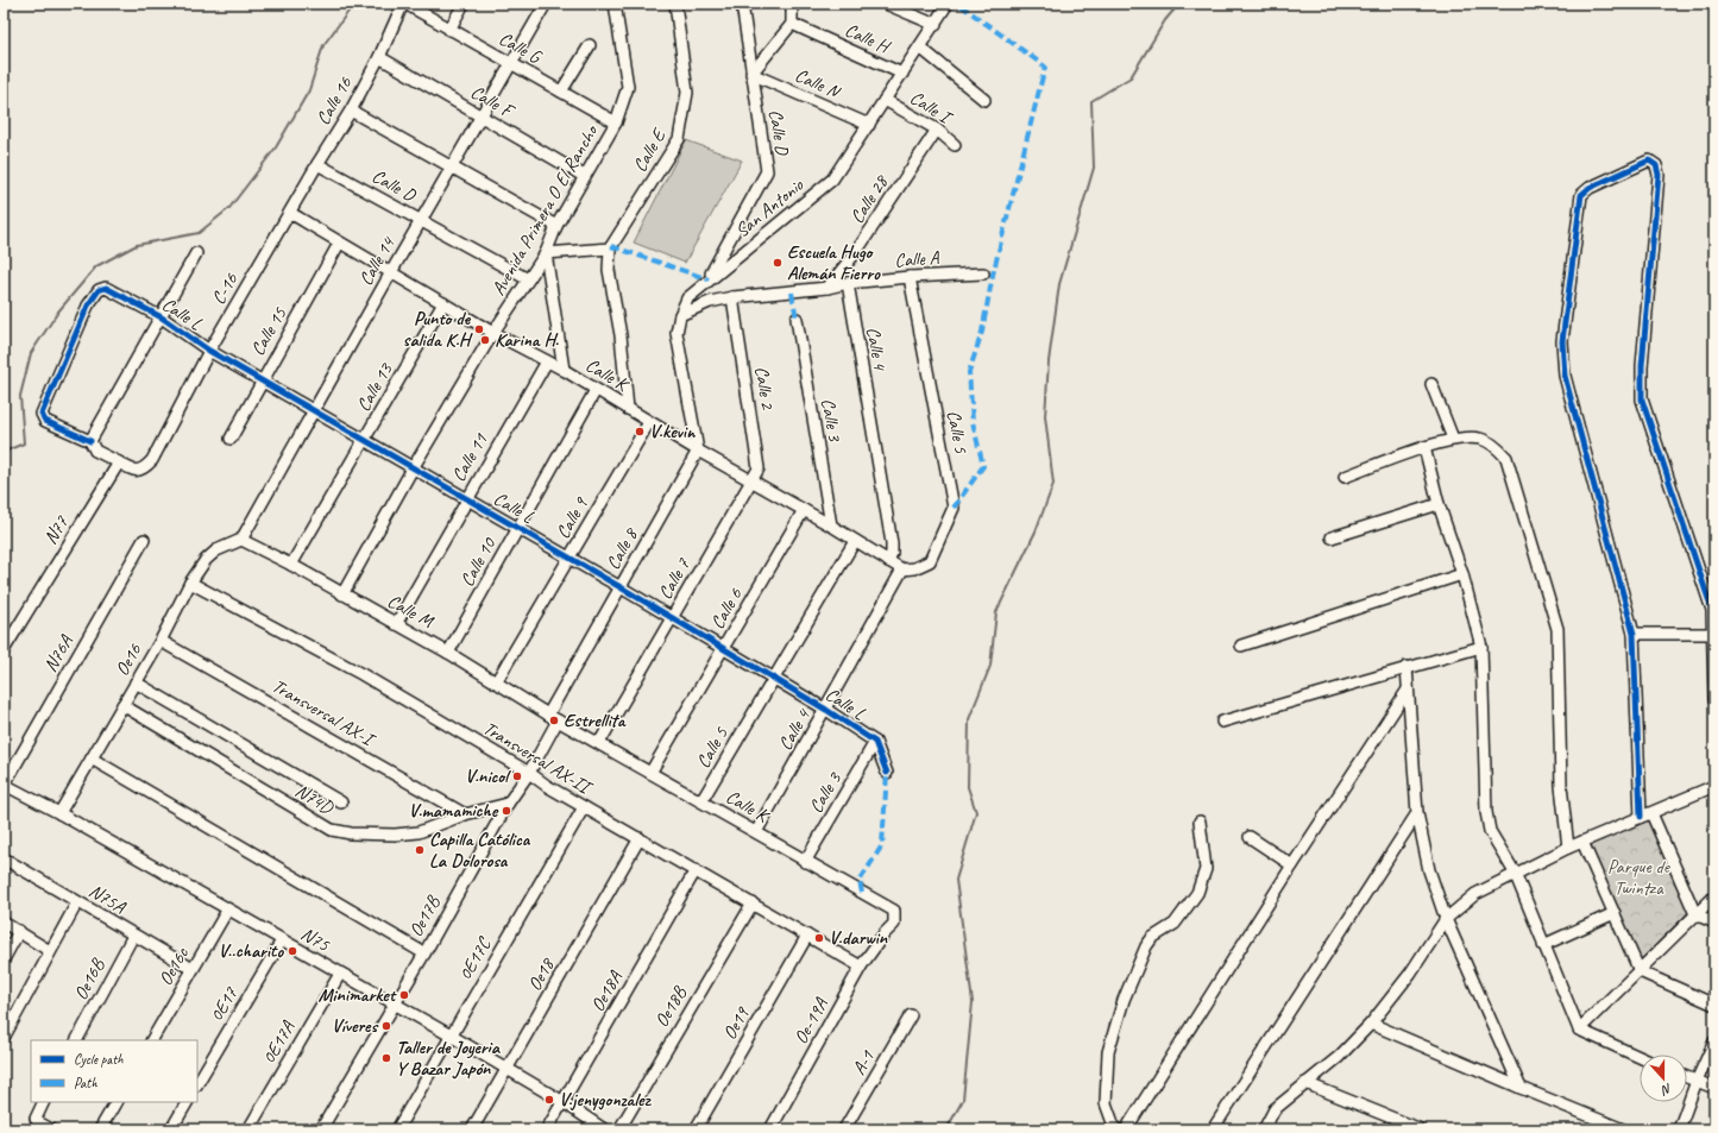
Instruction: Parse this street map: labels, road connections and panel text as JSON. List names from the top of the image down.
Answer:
{
  "streets": {
    "street": [
      "Calle H",
      "Calle G",
      "Calle N",
      "Calle 16",
      "Calle F",
      "Calle I",
      "Calle D",
      "Calle E",
      "Calle 28",
      "San Antonio",
      "Avenida Primera O El Rancho",
      "Calle A",
      "Calle 14",
      "C-16",
      "Calle L",
      "Calle 15",
      "Calle 4",
      "Calle K",
      "Calle 13",
      "Calle 2",
      "Calle 3",
      "Calle 5",
      "Calle 11",
      "Calle 9",
      "N77",
      "Calle 8",
      "Calle 10",
      "Calle 7",
      "Calle 6",
      "Calle M",
      "N76A",
      "Oe16",
      "Transversal AX-I",
      "Transversal AX-II",
      "N74D",
      "N75A",
      "Oe17B",
      "N75",
      "0E17C",
      "Oe16c",
      "Oe18",
      "Oe16B",
      "Oe18A",
      "0E17",
      "Oe18B",
      "Oe-19A",
      "Oe19",
      "0E17A",
      "A-1"
    ]
  },
  "crossings": [
    ["Calle H", "San Antonio"],
    ["Calle G", "Calle 16"],
    ["Calle G", "Avenida Primera O El Rancho"],
    ["Calle G", "Calle 14"],
    ["Calle N", "Calle D"],
    ["Calle N", "San Antonio"],
    ["Calle 16", "Calle F"],
    ["Calle 16", "Calle D"],
    ["Calle 16", "C-16"],
    ["Calle 16", "Calle K"],
    ["Calle F", "Avenida Primera O El Rancho"],
    ["Calle F", "Calle 14"],
    ["Calle I", "Calle 28"],
    ["Calle I", "San Antonio"],
    ["Calle D", "San Antonio"],
    ["Calle D", "Avenida Primera O El Rancho"],
    ["Calle D", "Calle 14"],
    ["Calle 28", "Calle A"],
    ["San Antonio", "Calle A"],
    ["San Antonio", "Calle K"],
    ["San Antonio", "Calle 8"],
    ["Avenida Primera O El Rancho", "Calle L"],
    ["Avenida Primera O El Rancho", "Calle K"],
    ["Avenida Primera O El Rancho", "Calle M"],
    ["Calle A", "Calle 4"],
    ["Calle A", "Calle 2"],
    ["Calle A", "Calle 5"],
    ["Calle 14", "Calle L"],
    ["Calle 14", "Calle K"],
    ["Calle 14", "Calle M"],
    ["Calle 14", "Oe16"],
    ["C-16", "Calle L"],
    ["C-16", "Calle K"],
    ["C-16", "N77"],
    ["Calle L", "Calle 15"],
    ["Calle L", "Calle 4"],
    ["Calle L", "Calle 13"],
    ["Calle L", "Calle 3"],
    ["Calle L", "Calle 5"],
    ["Calle L", "Calle 11"],
    ["Calle L", "Calle 9"],
    ["Calle L", "Calle 8"],
    ["Calle L", "Calle 10"],
    ["Calle L", "Calle 7"],
    ["Calle L", "Calle 6"],
    ["Calle 15", "Calle K"],
    ["Calle 4", "Calle K"],
    ["Calle 4", "Calle 5"],
    ["Calle K", "Calle 13"],
    ["Calle K", "Calle 2"],
    ["Calle K", "Calle 3"],
    ["Calle K", "Calle 5"],
    ["Calle K", "Calle 11"],
    ["Calle K", "Calle 9"],
    ["Calle K", "Calle 8"],
    ["Calle K", "Calle 10"],
    ["Calle K", "Calle 7"],
    ["Calle K", "Calle 6"],
    ["Calle K", "Calle M"],
    ["Calle K", "Oe17B"],
    ["Calle K", "Oe-19A"],
    ["Calle 13", "Calle M"],
    ["Calle 2", "Calle 7"],
    ["Calle 11", "Calle M"],
    ["Calle 9", "Calle M"],
    ["Calle 8", "Calle M"],
    ["Calle 8", "Oe17B"],
    ["Calle 10", "Calle M"],
    ["Calle M", "Oe16"],
    ["Calle M", "Oe17B"],
    ["N76A", "N75"],
    ["Oe16", "Transversal AX-I"],
    ["Oe16", "Transversal AX-II"],
    ["Oe16", "N74D"],
    ["Oe16", "N75"],
    ["Transversal AX-I", "N74D"],
    ["Transversal AX-II", "Oe17B"],
    ["Transversal AX-II", "0E17C"],
    ["Transversal AX-II", "Oe18"],
    ["Transversal AX-II", "Oe18A"],
    ["Transversal AX-II", "Oe18B"],
    ["Transversal AX-II", "Oe-19A"],
    ["Transversal AX-II", "Oe19"],
    ["N74D", "Oe17B"],
    ["N75A", "Oe16c"],
    ["N75A", "Oe16B"],
    ["Oe17B", "N75"],
    ["N75", "0E17C"],
    ["N75", "Oe16c"],
    ["N75", "Oe18"],
    ["N75", "Oe18A"],
    ["N75", "0E17"],
    ["N75", "0E17A"]
  ],
  "parks": ["Parque de Twintza"],
  "places": [
    "Escuela Hugo Alemán Fierro",
    "Punto de salida K.H",
    "Karina H.",
    "V.kevin",
    "Estrellita",
    "V.nicol",
    "V.mamamiche",
    "Capilla Católica La Dolorosa",
    "V.darwin",
    "V..charito",
    "Minimarket",
    "Víveres",
    "Taller de Joyeria Y Bazar Japón",
    "V.jenygonzalez"
  ],
  "legend": ["Cycle path", "Path"],
  "north": "bottom"
}
